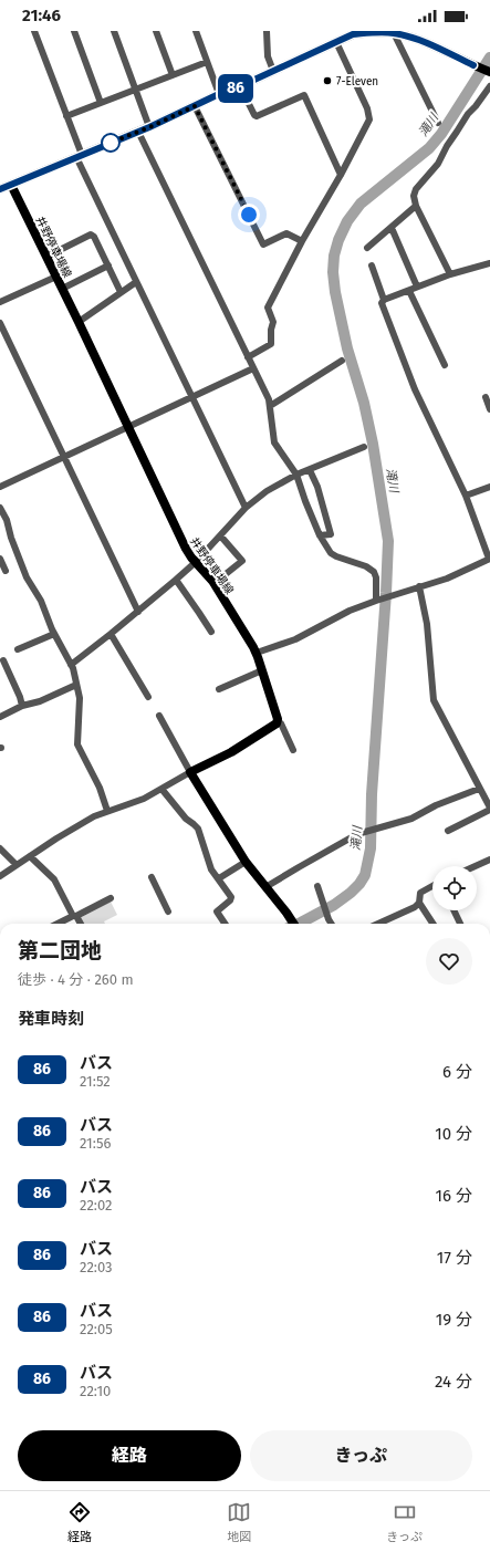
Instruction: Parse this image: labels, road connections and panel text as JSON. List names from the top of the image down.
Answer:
{
  "streets": {
    "main road": ["井野停車場線"]
  },
  "water": ["滝川"],
  "places": ["7-Eleven"],
  "lines": ["bus line 86"],
  "page": {
    "status": "21:46",
    "on_map": "86",
    "heading": [
      ["第二団地", "徒歩 · 4 分 · 260 m"],
      "発車時刻"
    ],
    "list": [
      {
        "mark": "86",
        "name": "バス",
        "note": "21:52",
        "value": "6 分"
      },
      {
        "mark": "86",
        "name": "バス",
        "note": "21:56",
        "value": "10 分"
      },
      {
        "mark": "86",
        "name": "バス",
        "note": "22:02",
        "value": "16 分"
      },
      {
        "mark": "86",
        "name": "バス",
        "note": "22:03",
        "value": "17 分"
      },
      {
        "mark": "86",
        "name": "バス",
        "note": "22:05",
        "value": "19 分"
      },
      {
        "mark": "86",
        "name": "バス",
        "note": "22:10",
        "value": "24 分"
      }
    ],
    "buttons": ["経路", "きっぷ"],
    "tabs": ["経路", "地図", "きっぷ"]
  }
}
